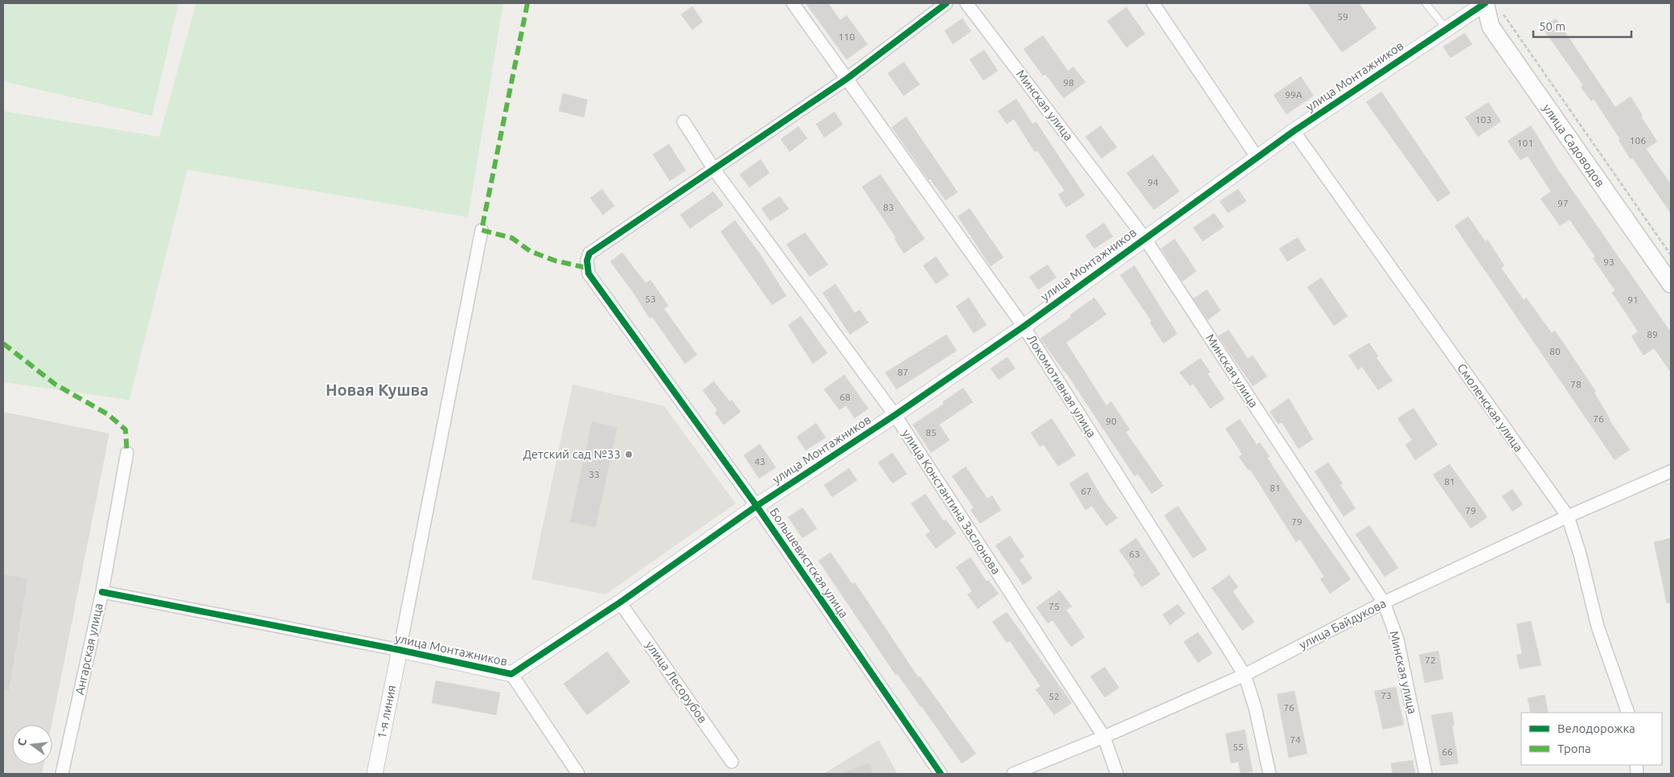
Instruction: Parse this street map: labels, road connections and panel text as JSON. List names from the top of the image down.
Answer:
{
  "streets": {
    "main road": ["улица Садоводов"],
    "street": [
      "улица Монтажников",
      "Минская улица",
      "Локомотивная улица",
      "Смоленская улица",
      "улица Константина Заслонова",
      "Большевистская улица",
      "улица Байдукова",
      "Ангарская улица",
      "улица Лесорубов",
      "1-я линия"
    ]
  },
  "crossings": [
    ["улица Монтажников", "Минская улица"],
    ["улица Монтажников", "улица Садоводов"],
    ["улица Монтажников", "Локомотивная улица"],
    ["улица Монтажников", "Смоленская улица"],
    ["улица Монтажников", "улица Константина Заслонова"],
    ["улица Монтажников", "Большевистская улица"],
    ["улица Монтажников", "Ангарская улица"],
    ["улица Монтажников", "улица Лесорубов"],
    ["улица Монтажников", "1-я линия"],
    ["Минская улица", "улица Байдукова"],
    ["Локомотивная улица", "улица Байдукова"],
    ["Смоленская улица", "улица Байдукова"],
    ["улица Константина Заслонова", "Большевистская улица"],
    ["улица Константина Заслонова", "улица Байдукова"]
  ],
  "districts": ["Новая Кушва"],
  "places": ["Детский сад №33"],
  "house_numbers": [
    "59",
    "110",
    "98",
    "99А",
    "103",
    "106",
    "101",
    "94",
    "97",
    "83",
    "93",
    "53",
    "91",
    "89",
    "80",
    "87",
    "78",
    "68",
    "76",
    "90",
    "85",
    "43",
    "33",
    "81",
    "81",
    "67",
    "79",
    "79",
    "63",
    "75",
    "72",
    "73",
    "52",
    "76",
    "74",
    "55",
    "66"
  ],
  "legend": ["Велодорожка", "Тропа"],
  "scale_bar": "50 m",
  "north": "left"
}
